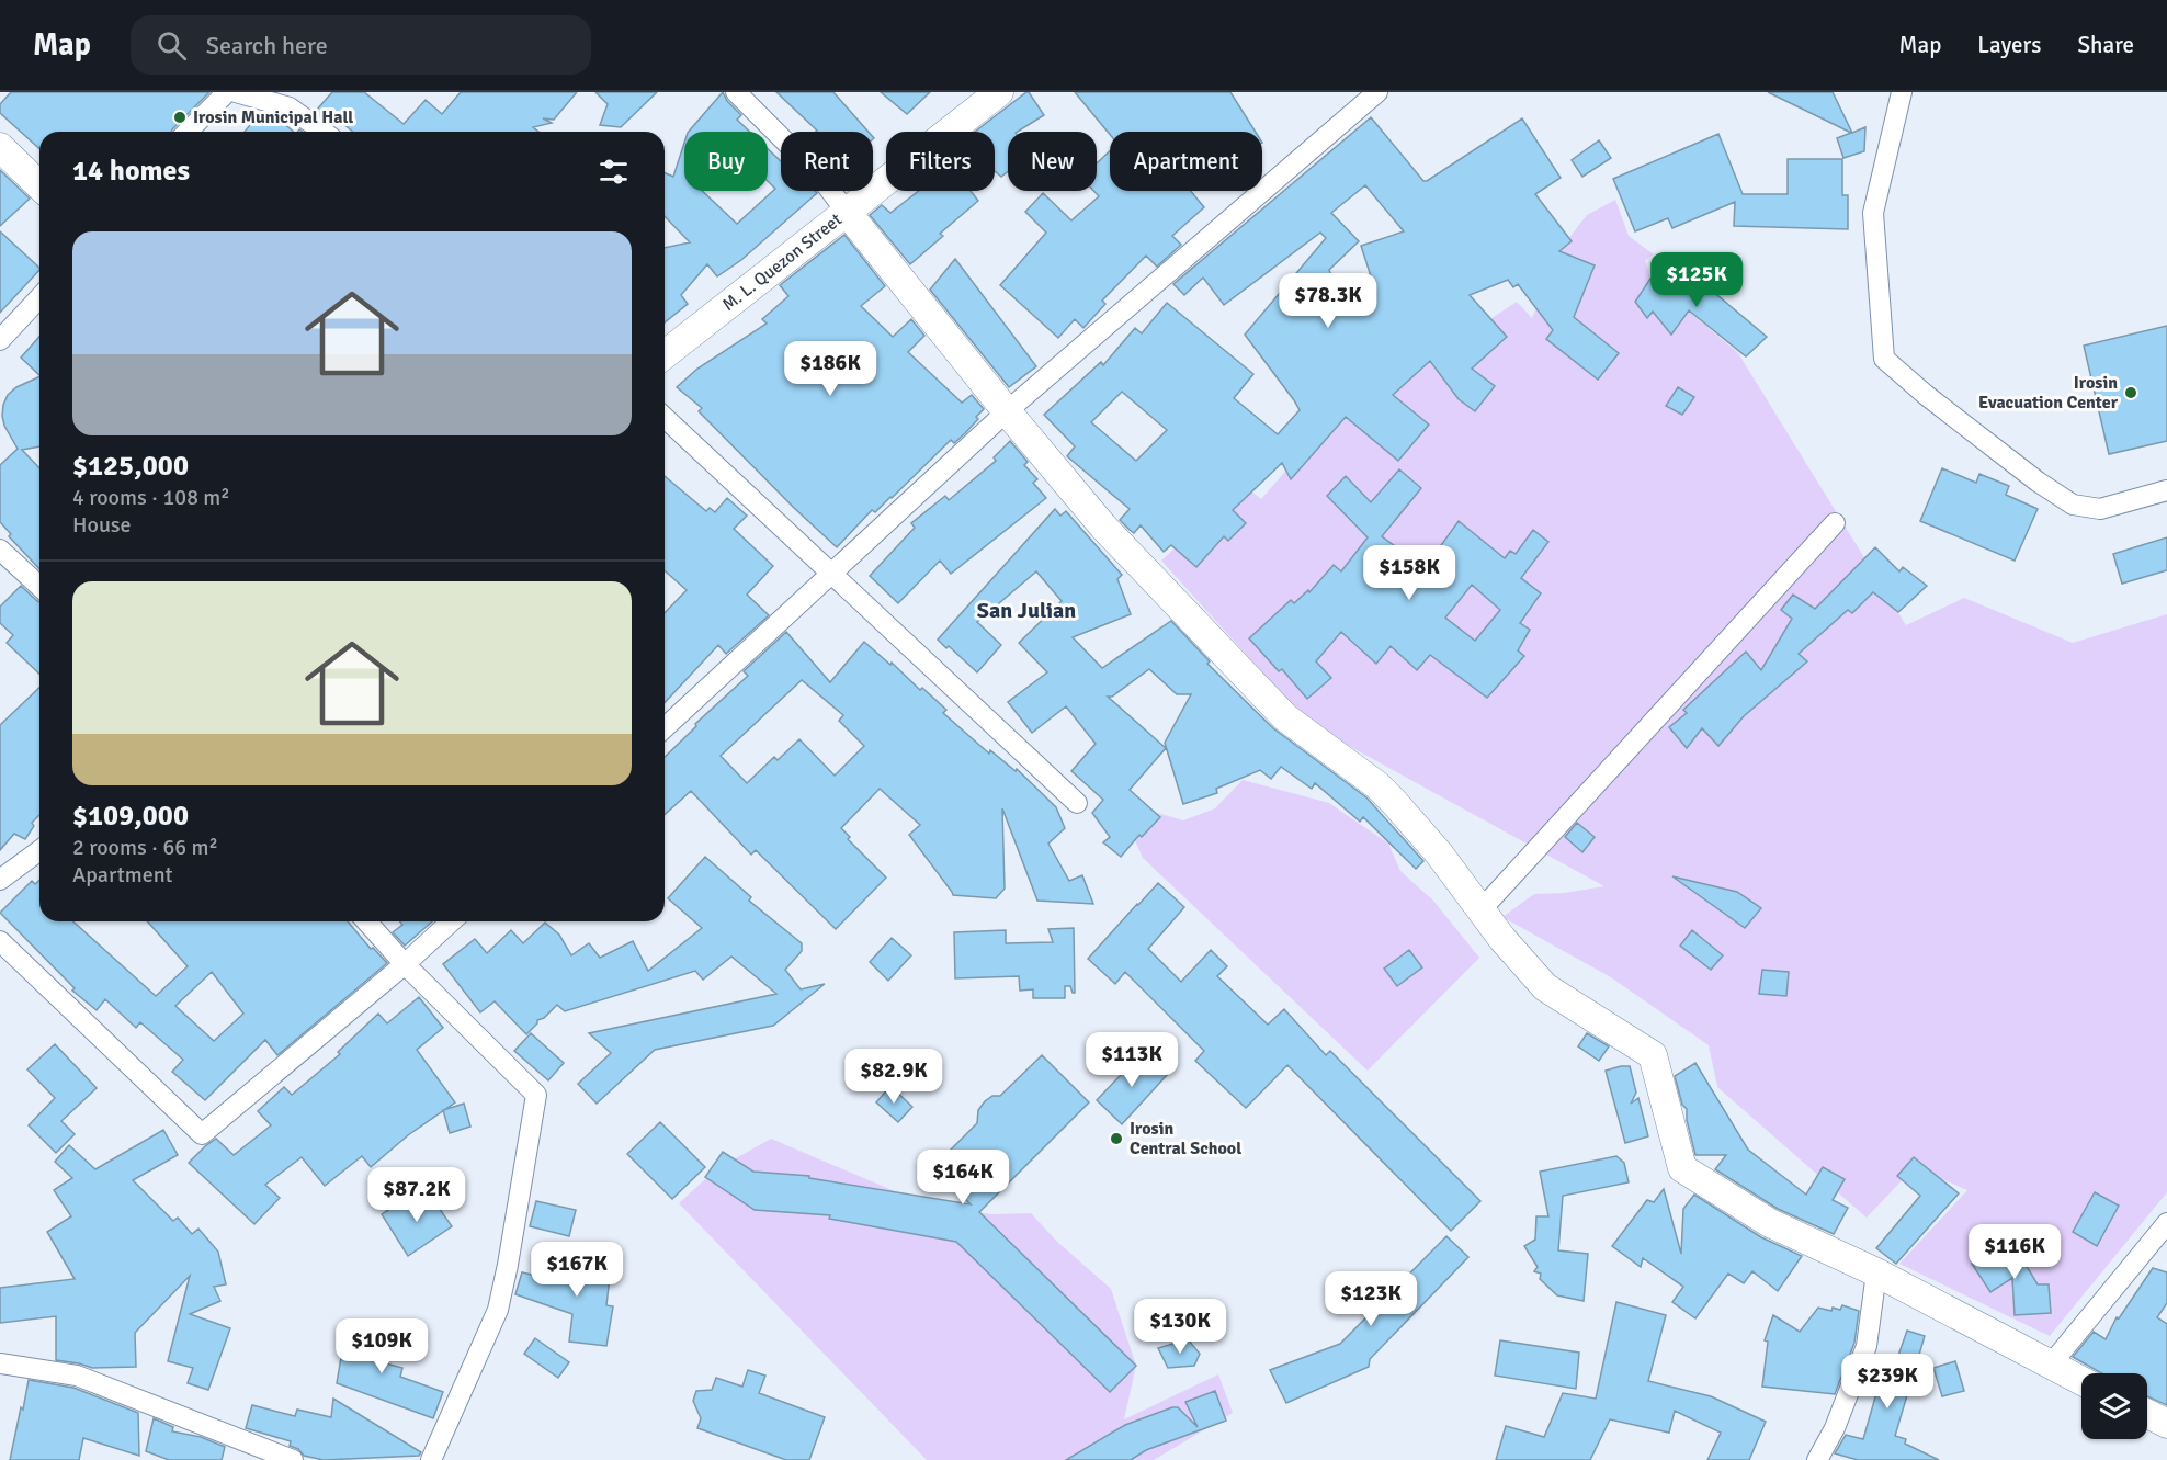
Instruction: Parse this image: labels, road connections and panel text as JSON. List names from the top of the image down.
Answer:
{
  "streets": {
    "street": ["M. L. Quezon Street"]
  },
  "districts": ["San Julian"],
  "places": ["Irosin Municipal Hall", "Irosin Evacuation Center", "Irosin Central School"],
  "page": {
    "header": "Map",
    "search": "Search here",
    "nav": ["Map", "Layers", "Share"],
    "chip": [
      "Buy",
      "Rent",
      "Filters",
      "New",
      "Apartment"
    ],
    "heading": "14 homes",
    "list": [
      {
        "name": "$125,000",
        "note": "4 rooms · 108 m² · House"
      },
      {
        "name": "$109,000",
        "note": "2 rooms · 66 m² · Apartment"
      }
    ],
    "price": [
      "$125K",
      "$78.3K",
      "$186K",
      "$158K",
      "$113K",
      "$82.9K",
      "$164K",
      "$87.2K",
      "$116K",
      "$167K",
      "$123K",
      "$130K",
      "$109K",
      "$239K"
    ]
  }
}
